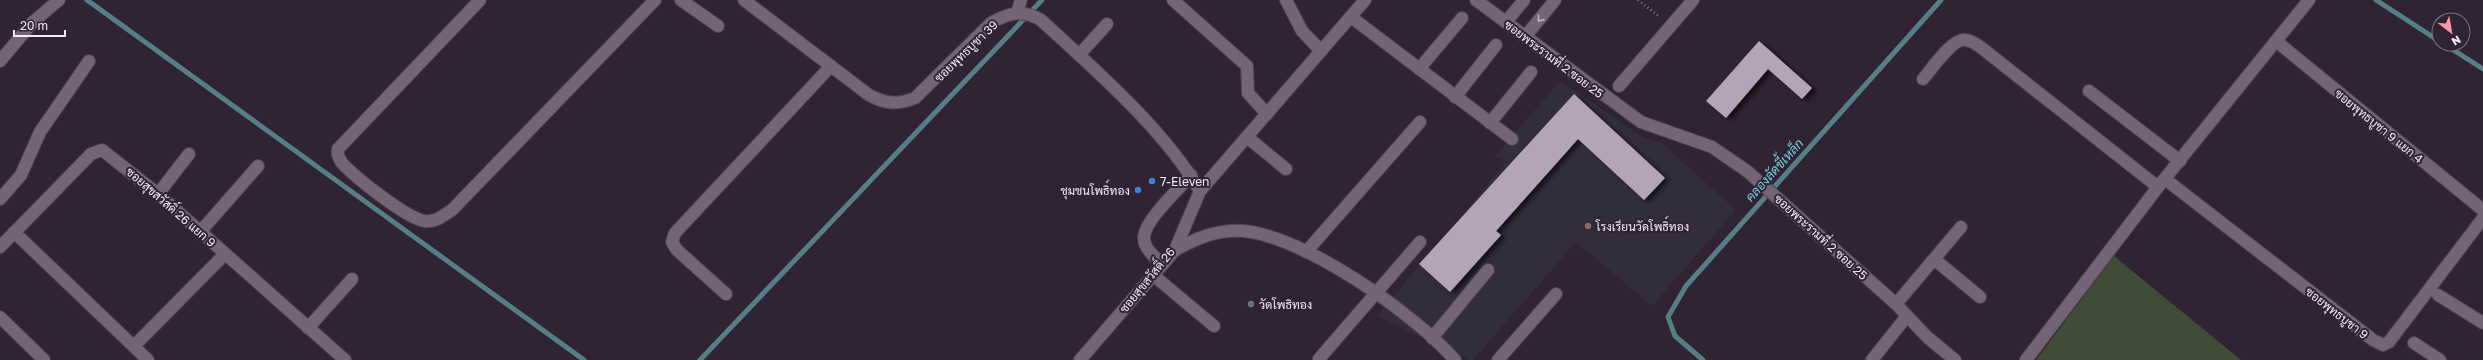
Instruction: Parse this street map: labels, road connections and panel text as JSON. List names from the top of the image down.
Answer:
{
  "streets": {
    "street": [
      "ซอยพุทธบูชา 39",
      "ซอยพระรามที่ 2 ซอย 25",
      "ซอยพุทธบูชา 9 แยก 4",
      "ซอยสุขสวัสดิ์ 26 แยก 9",
      "ซอยสุขสวัสดิ์ 26",
      "ซอยพุทธบูชา 9"
    ]
  },
  "water": ["คลองลัดขี้เหล็ก"],
  "places": [
    "7-Eleven",
    "ชุมชนโพธิ์ทอง",
    "โรงเรียนวัดโพธิ์ทอง",
    "วัดโพธิทอง"
  ],
  "scale_bar": "20 m",
  "north": "bottom right"
}
